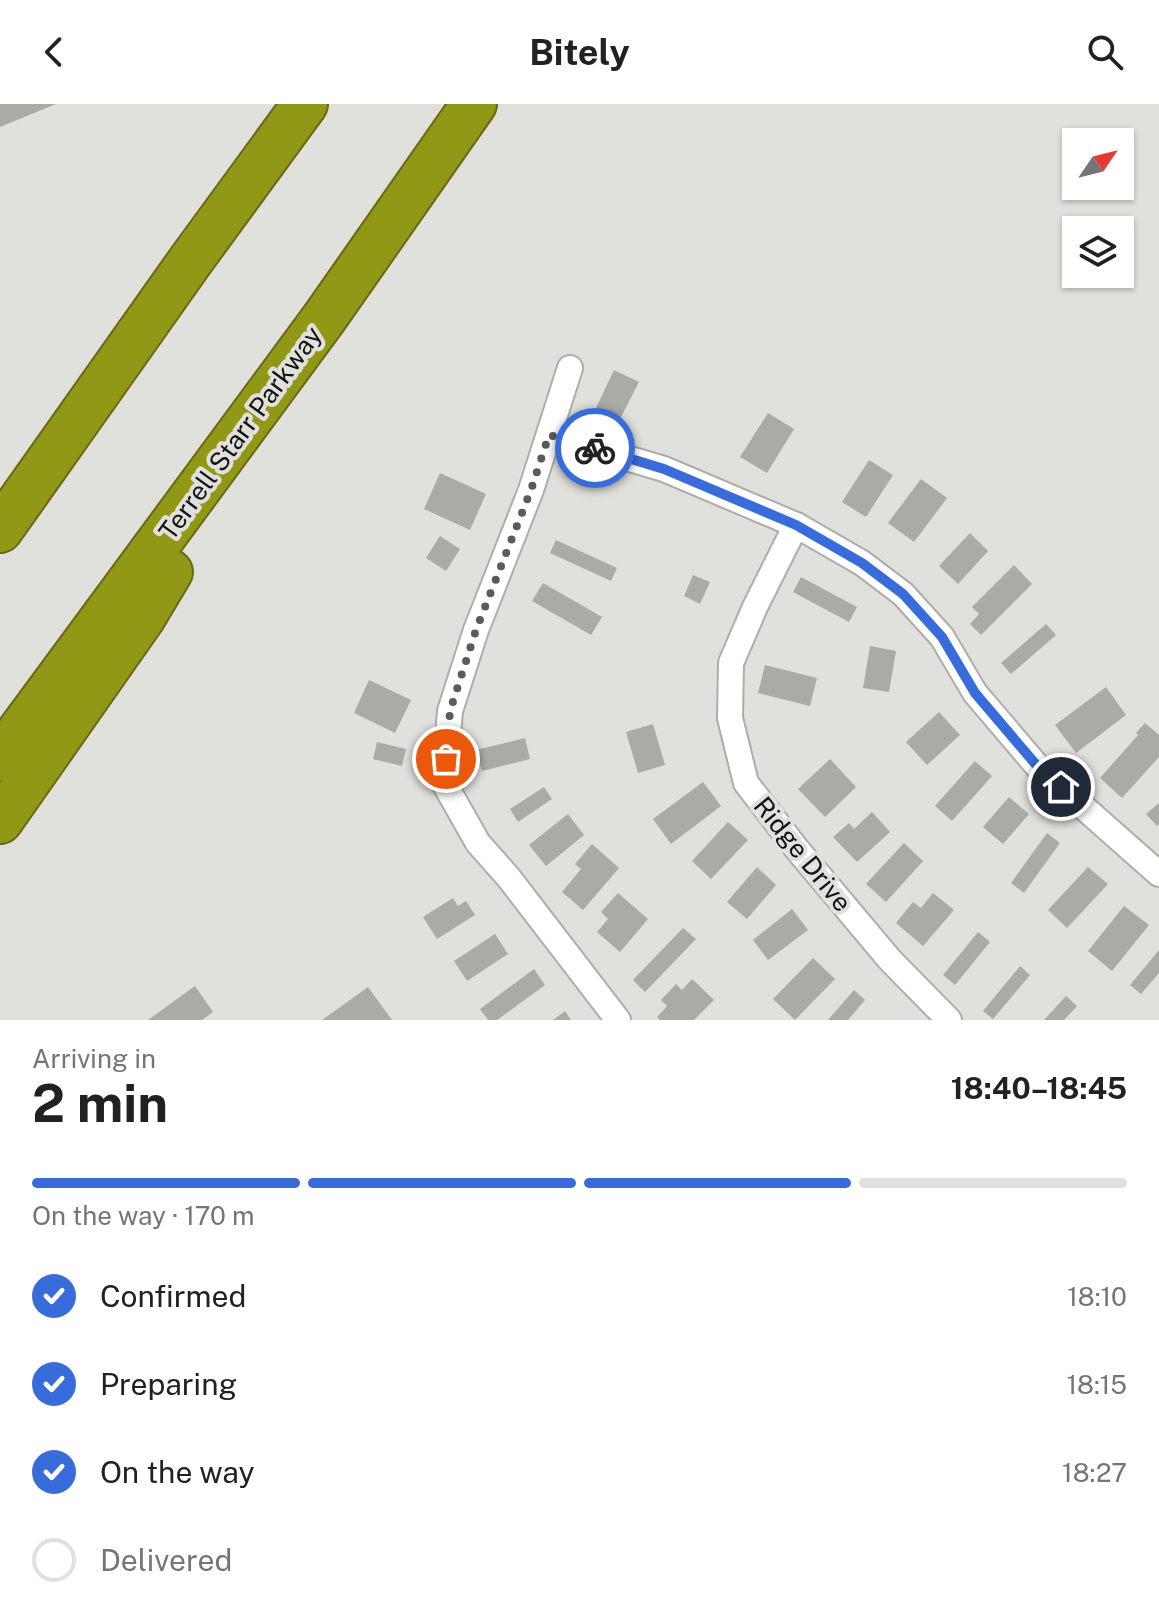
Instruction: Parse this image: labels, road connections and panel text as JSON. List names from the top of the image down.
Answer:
{
  "streets": {
    "highway": ["Terrell Starr Parkway"],
    "street": ["Ridge Drive"]
  },
  "north": "top right",
  "page": {
    "header": "Bitely",
    "heading": ["2 min", "Arriving in", "18:40–18:45"],
    "bar": "On the way · 170 m",
    "list": [
      ["Confirmed", "18:10"],
      ["Preparing", "18:15"],
      ["On the way", "18:27"],
      "Delivered"
    ]
  }
}
